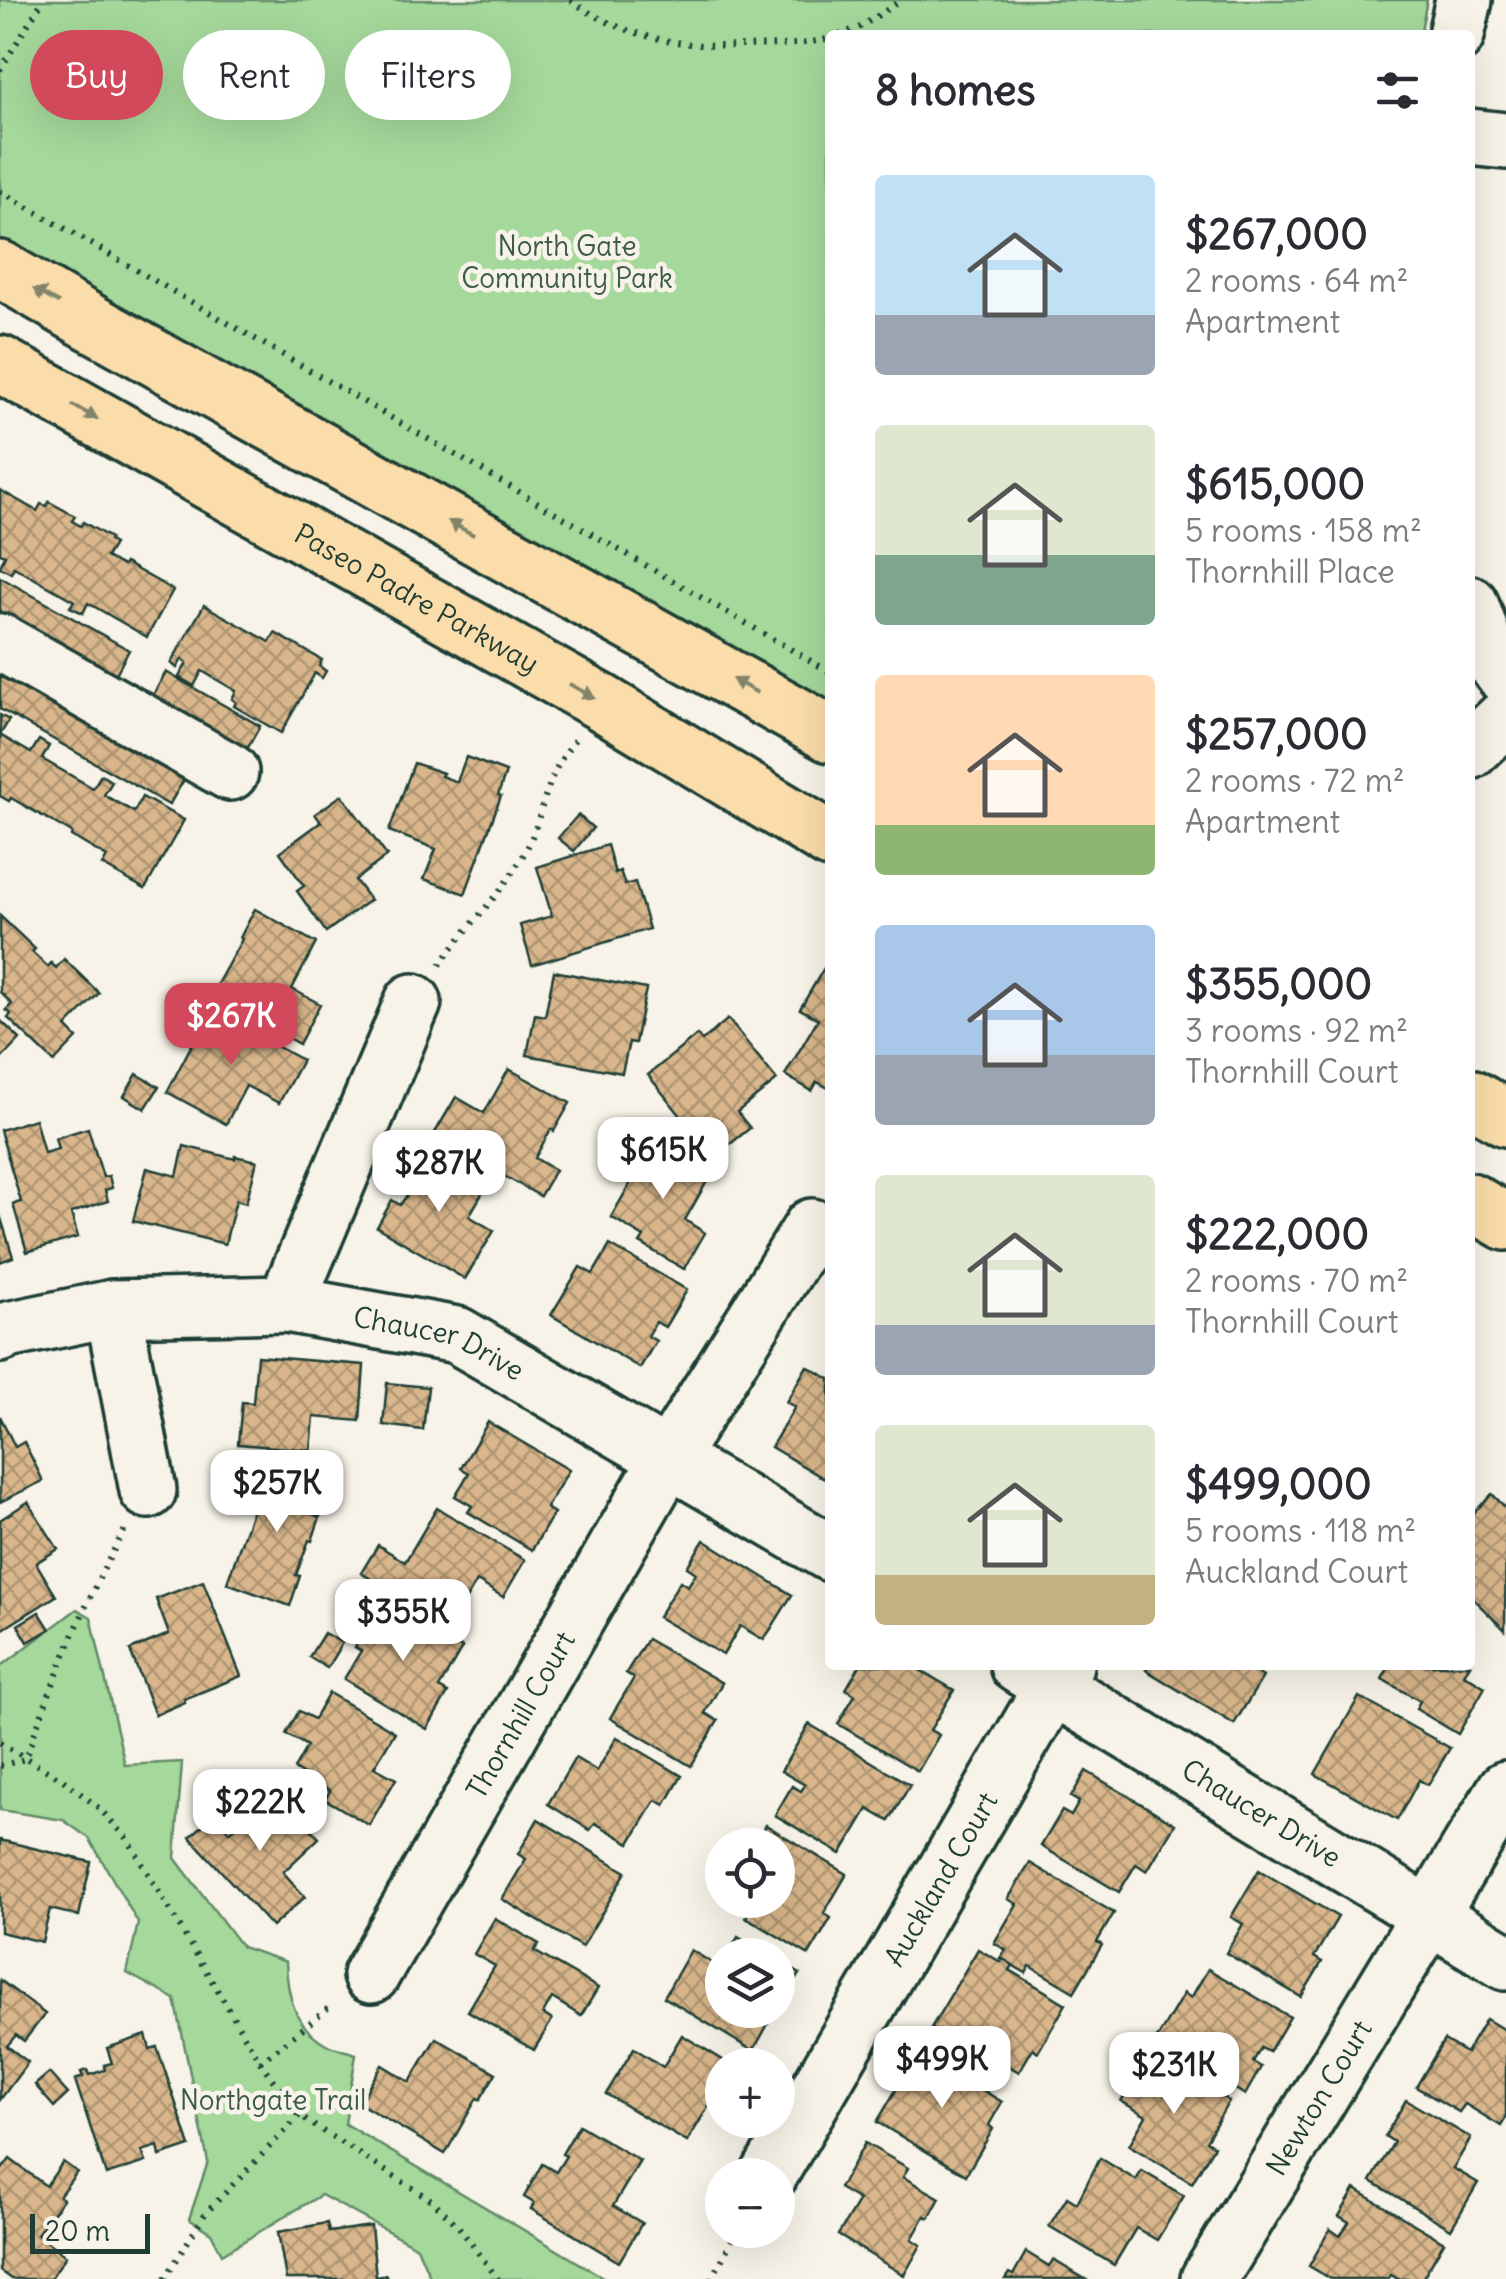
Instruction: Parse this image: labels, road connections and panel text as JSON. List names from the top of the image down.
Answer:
{
  "streets": {
    "main road": ["Paseo Padre Parkway"],
    "street": [
      "Chaucer Drive",
      "Thornhill Court",
      "Auckland Court",
      "Newton Court"
    ]
  },
  "crossings": [
    ["Chaucer Drive", "Thornhill Court"],
    ["Chaucer Drive", "Auckland Court"],
    ["Chaucer Drive", "Newton Court"]
  ],
  "parks": ["North Gate Community Park", "Northgate Trail"],
  "scale_bar": "20 m",
  "page": {
    "chip": ["Buy", "Rent", "Filters"],
    "heading": "8 homes",
    "list": [
      {
        "name": "$267,000",
        "note": "2 rooms · 64 m² · Apartment"
      },
      {
        "name": "$615,000",
        "note": "5 rooms · 158 m² · Thornhill Place"
      },
      {
        "name": "$257,000",
        "note": "2 rooms · 72 m² · Apartment"
      },
      {
        "name": "$355,000",
        "note": "3 rooms · 92 m² · Thornhill Court"
      },
      {
        "name": "$222,000",
        "note": "2 rooms · 70 m² · Thornhill Court"
      },
      {
        "name": "$499,000",
        "note": "5 rooms · 118 m² · Auckland Court"
      }
    ],
    "price": [
      "$267K",
      "$615K",
      "$287K",
      "$257K",
      "$355K",
      "$222K",
      "$499K",
      "$231K"
    ],
    "map_buttons": ["+", "−"],
    "scale": "20 m"
  }
}
